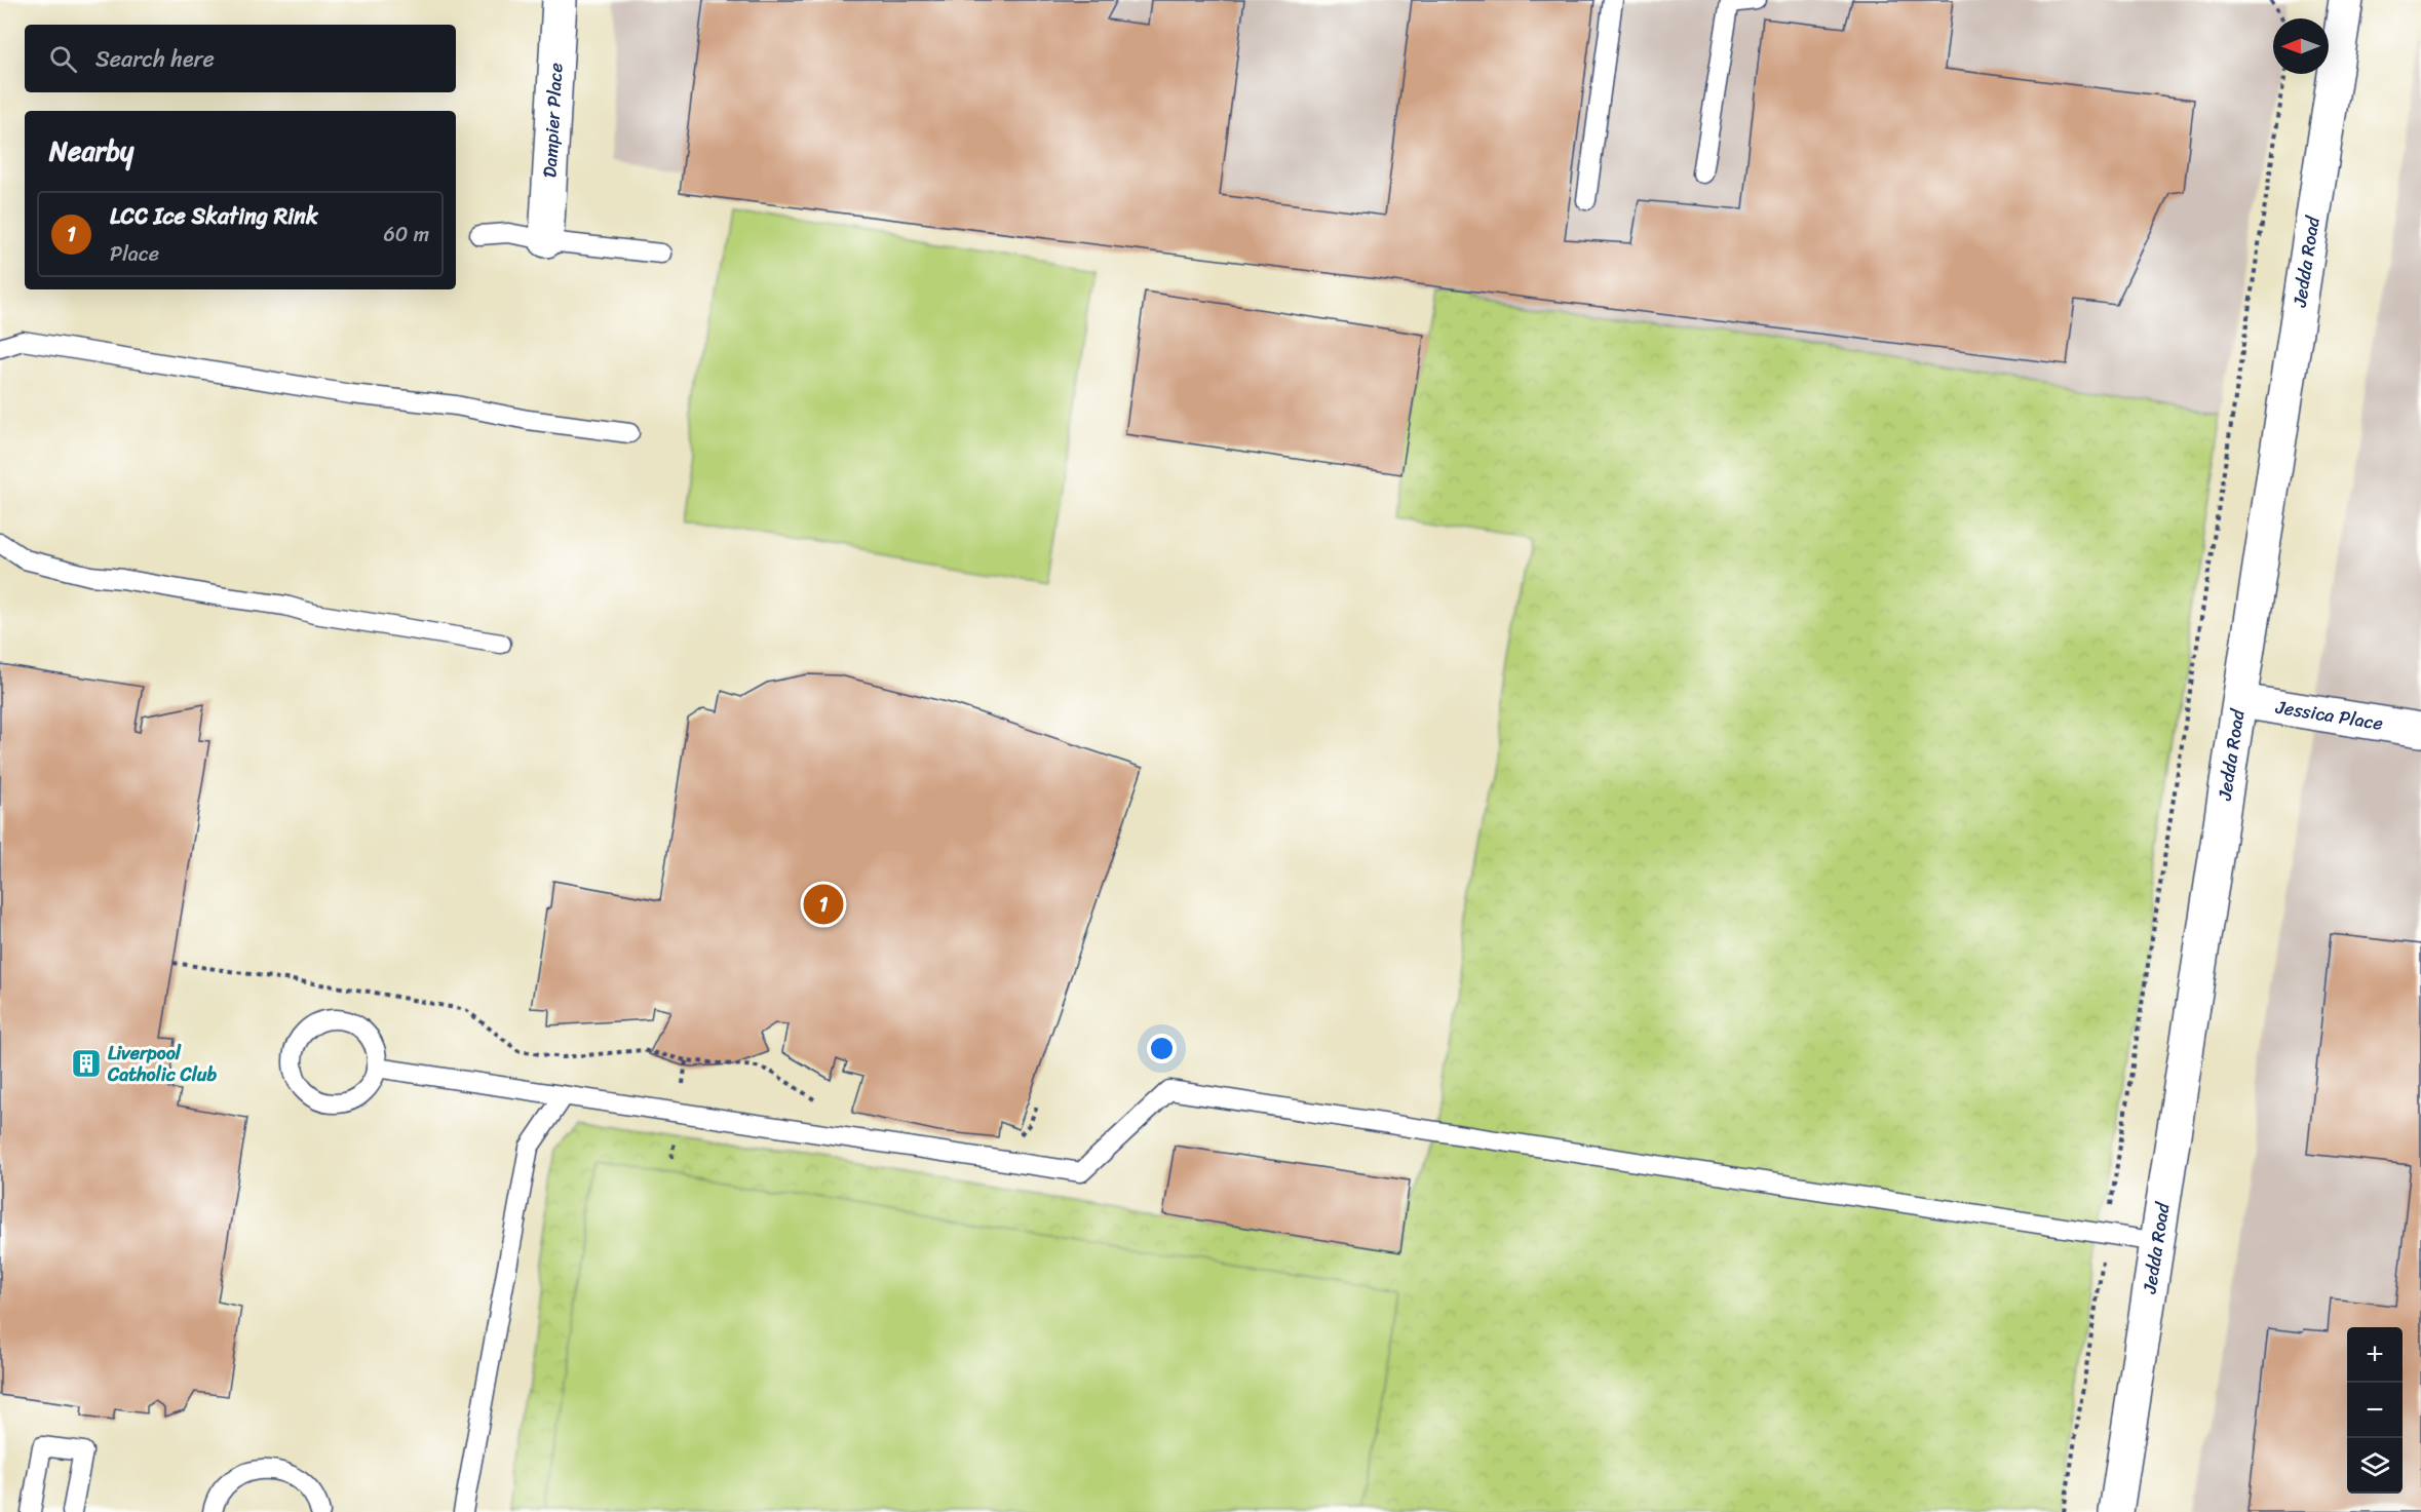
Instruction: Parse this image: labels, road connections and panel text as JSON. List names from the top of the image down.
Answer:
{
  "streets": {
    "street": ["Dampier Place", "Jedda Road", "Jessica Place"]
  },
  "crossings": [
    ["Jedda Road", "Jessica Place"]
  ],
  "places": {
    "building": ["Liverpool Catholic Club"]
  },
  "north": "left",
  "page": {
    "search": "Search here",
    "heading": "Nearby",
    "list": [
      {
        "mark": "1",
        "name": "LCC Ice Skating Rink",
        "note": "Place",
        "value": "60 m"
      }
    ],
    "pins": "1",
    "map_buttons": ["+", "−"]
  }
}
